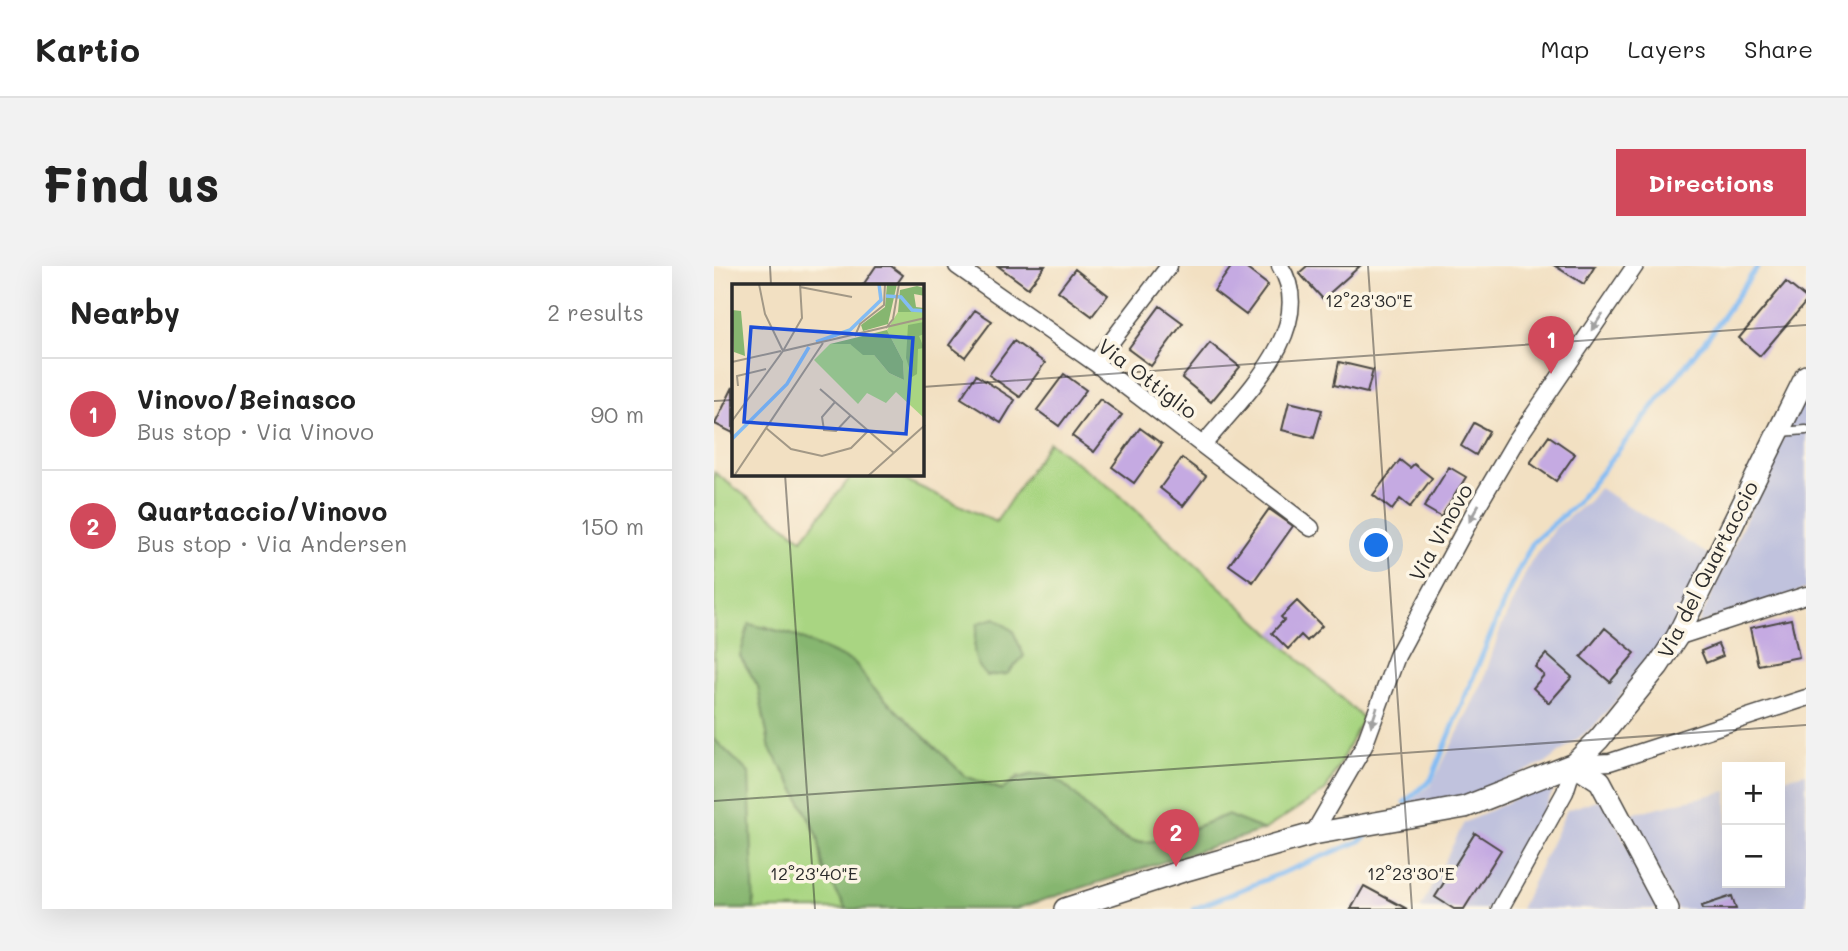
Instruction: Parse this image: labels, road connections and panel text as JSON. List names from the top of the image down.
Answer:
{
  "streets": {
    "street": ["Via Ottiglio", "Via Vinovo", "Via del Quartaccio"]
  },
  "crossings": [
    ["Via Vinovo", "Via del Quartaccio"]
  ],
  "one_way": ["Via Vinovo"],
  "page": {
    "header": "Kartio",
    "nav": ["Map", "Layers", "Share"],
    "buttons": "Directions",
    "title": "Find us",
    "heading": ["Nearby", "2 results"],
    "pins": ["1", "2"],
    "list": [
      {
        "mark": "1",
        "name": "Vinovo/Beinasco",
        "note": "Bus stop · Via Vinovo",
        "value": "90 m"
      },
      {
        "mark": "2",
        "name": "Quartaccio/Vinovo",
        "note": "Bus stop · Via Andersen",
        "value": "150 m"
      }
    ],
    "map_buttons": ["+", "−"]
  },
  "coordinates": ["12°23'30\"E", "12°23'40\"E"]
}
